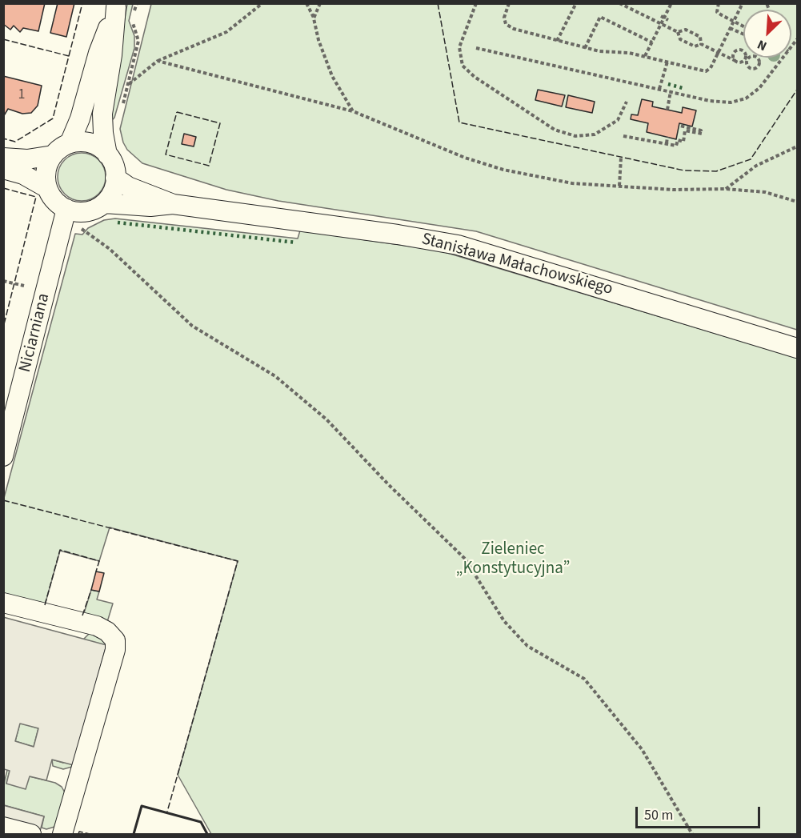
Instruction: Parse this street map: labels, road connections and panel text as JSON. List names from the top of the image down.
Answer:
{
  "streets": {
    "street": ["Stanisława Małachowskiego", "Niciarniana"]
  },
  "crossings": [
    ["Stanisława Małachowskiego", "Niciarniana"]
  ],
  "parks": ["Zieleniec „Konstytucyjna”"],
  "house_numbers": ["1"],
  "scale_bar": "50 m",
  "north": "bottom left"
}
